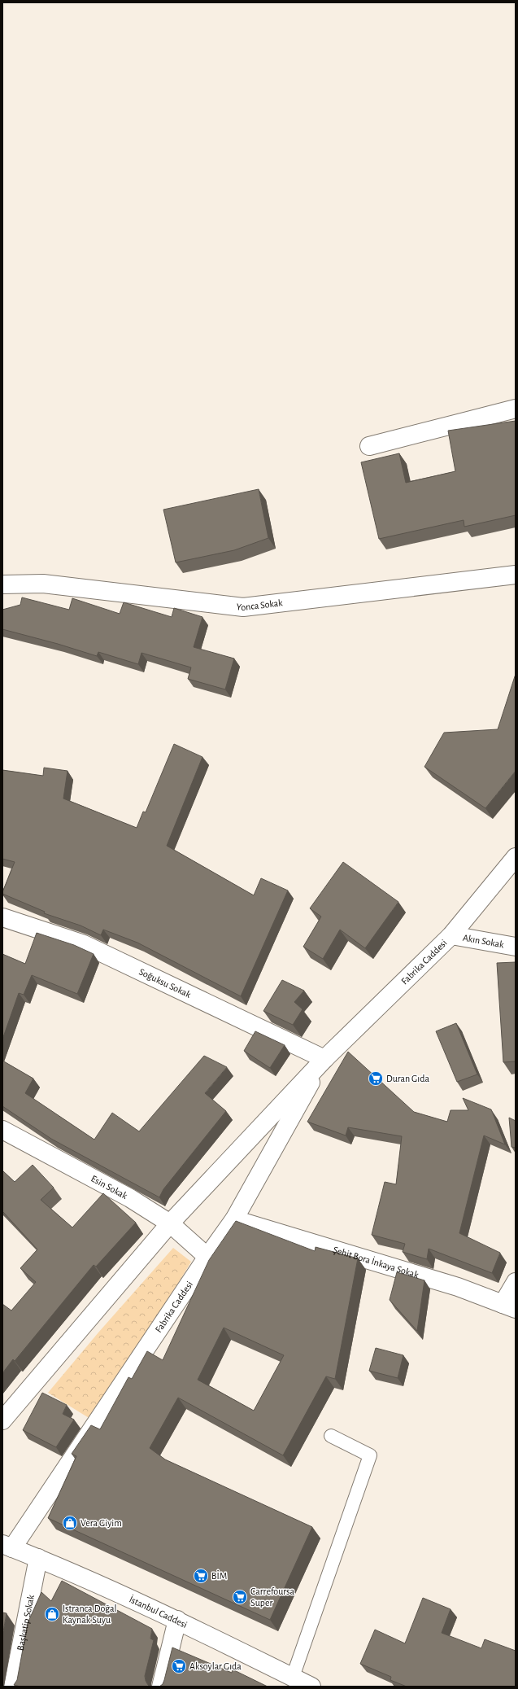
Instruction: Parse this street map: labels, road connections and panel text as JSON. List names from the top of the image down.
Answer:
{
  "streets": {
    "main road": [
      "Yonca Sokak",
      "Akın Sokak",
      "Fabrika Caddesi",
      "Soğuksu Sokak",
      "Esin Sokak",
      "Şehit Bora İnkaya Sokak",
      "İstanbul Caddesi",
      "Başkatip Sokak"
    ]
  },
  "crossings": [
    ["Akın Sokak", "Fabrika Caddesi"],
    ["Fabrika Caddesi", "Soğuksu Sokak"],
    ["Fabrika Caddesi", "Esin Sokak"],
    ["Fabrika Caddesi", "Şehit Bora İnkaya Sokak"],
    ["Fabrika Caddesi", "İstanbul Caddesi"],
    ["İstanbul Caddesi", "Başkatip Sokak"]
  ],
  "places": {
    "supermarket": [
      "Duran Gıda",
      "BİM",
      "Carrefoursa Super",
      "Aksoylar Gıda"
    ],
    "shop": ["Vera Giyim", "Istranca Doğal Kaynak Suyu"]
  }
}
